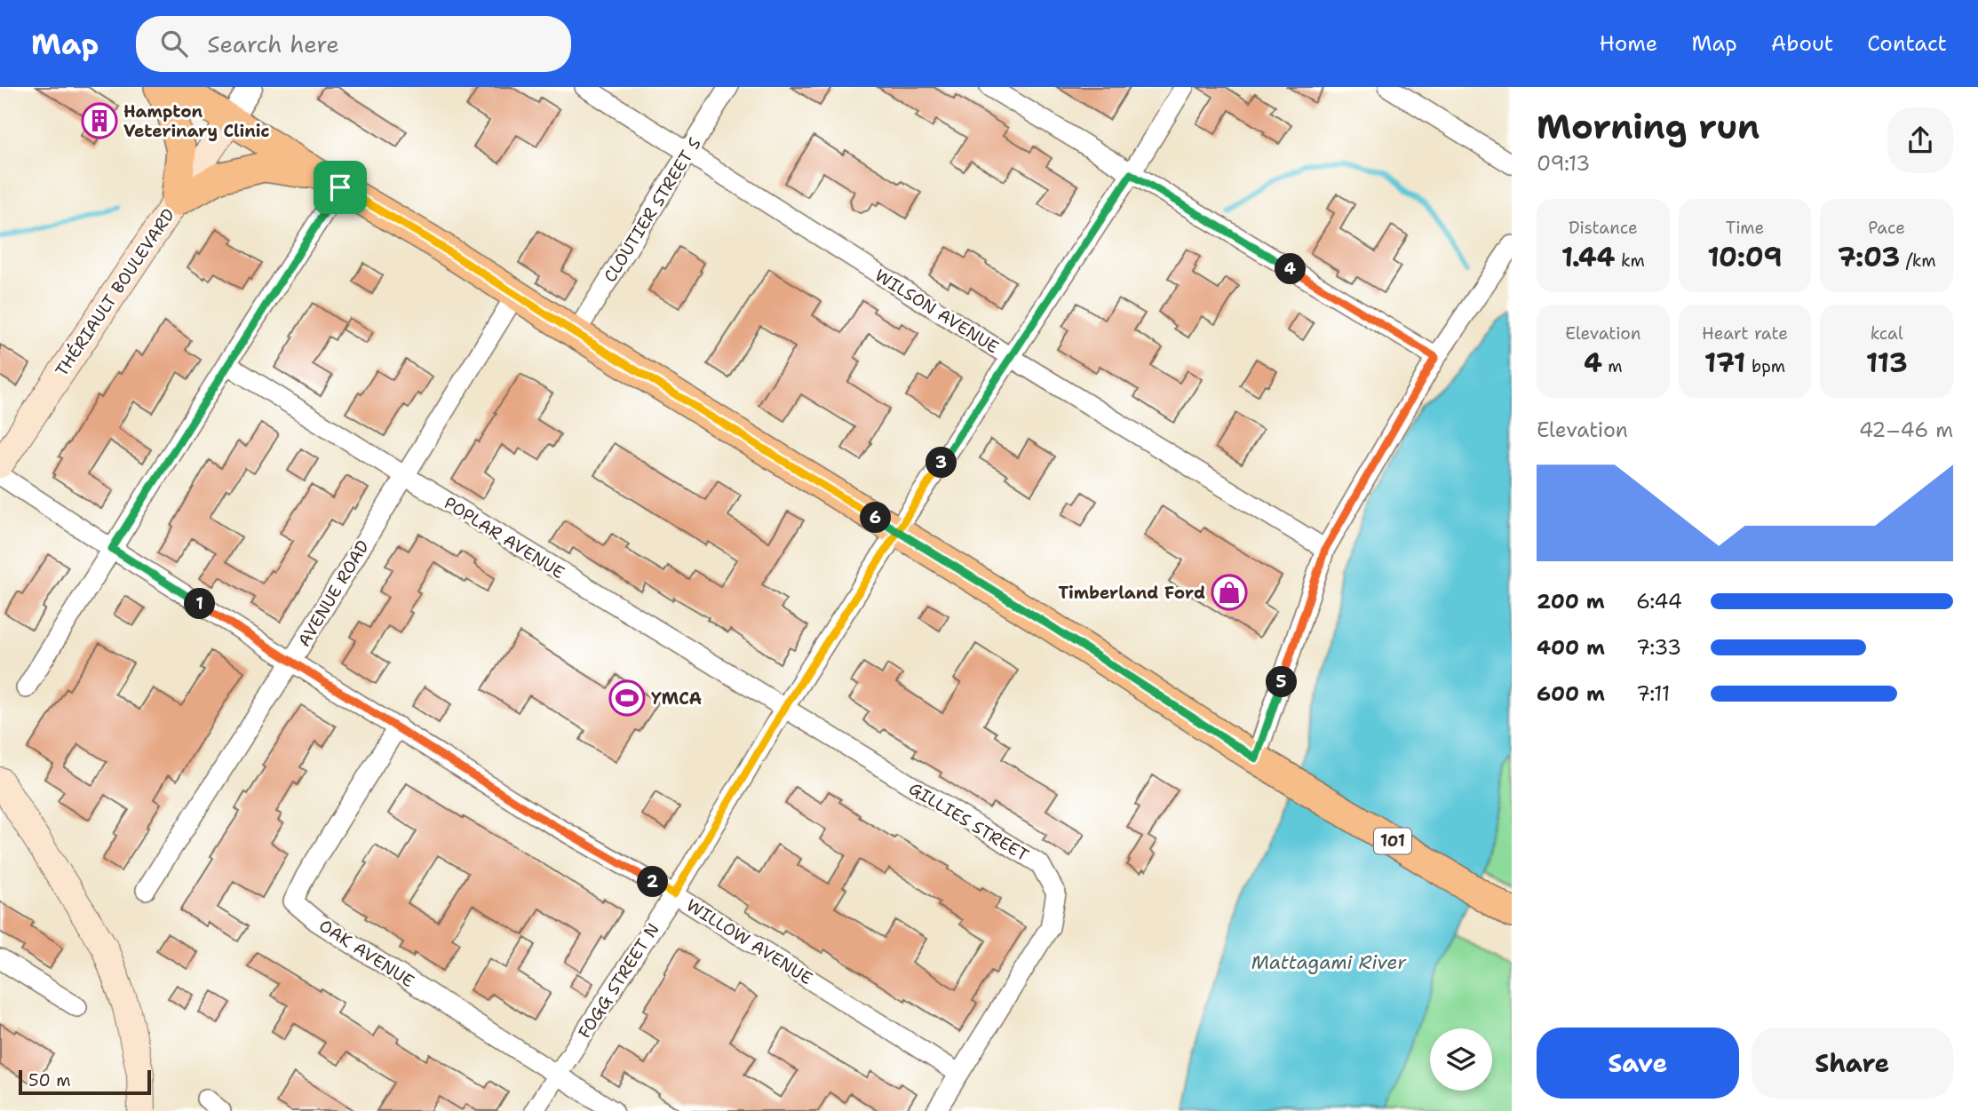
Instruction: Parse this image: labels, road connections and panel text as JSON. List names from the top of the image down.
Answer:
{
  "streets": {
    "main road": ["THÉRIAULT BOULEVARD", "101"],
    "street": [
      "CLOUTIER STREET S",
      "WILSON AVENUE",
      "POPLAR AVENUE",
      "AVENUE ROAD",
      "GILLIES STREET",
      "WILLOW AVENUE",
      "OAK AVENUE",
      "FOGG STREET N"
    ]
  },
  "crossings": [
    ["CLOUTIER STREET S", "WILSON AVENUE"],
    ["CLOUTIER STREET S", "101"],
    ["THÉRIAULT BOULEVARD", "101"],
    ["WILSON AVENUE", "FOGG STREET N"],
    ["POPLAR AVENUE", "AVENUE ROAD"],
    ["POPLAR AVENUE", "GILLIES STREET"],
    ["POPLAR AVENUE", "FOGG STREET N"],
    ["AVENUE ROAD", "101"],
    ["AVENUE ROAD", "WILLOW AVENUE"],
    ["GILLIES STREET", "WILLOW AVENUE"],
    ["GILLIES STREET", "FOGG STREET N"],
    ["101", "FOGG STREET N"],
    ["WILLOW AVENUE", "OAK AVENUE"],
    ["WILLOW AVENUE", "FOGG STREET N"],
    ["OAK AVENUE", "FOGG STREET N"]
  ],
  "water": ["Mattagami River"],
  "places": {
    "building": ["Hampton Veterinary Clinic"],
    "shop": ["Timberland Ford"],
    "sports": ["YMCA"]
  },
  "scale_bar": "50 m",
  "page": {
    "header": "Map",
    "search": "Search here",
    "nav": [
      "Home",
      "Map",
      "About",
      "Contact"
    ],
    "heading": ["Morning run", "09:13"],
    "stats": [
      ["Distance", "1.44 km"],
      ["Time", "10:09"],
      ["Pace", "7:03 /km"],
      ["Elevation", "4 m"],
      ["Heart rate", "171 bpm"],
      ["kcal", "113"]
    ],
    "pins": [
      "4",
      "3",
      "6",
      "1",
      "5",
      "2"
    ],
    "chart": ["Elevation", "42–46 m"],
    "list": [
      {
        "name": "200 m",
        "note": "6:44"
      },
      {
        "name": "400 m",
        "note": "7:33"
      },
      {
        "name": "600 m",
        "note": "7:11"
      }
    ],
    "buttons": ["Save", "Share"],
    "scale": "50 m"
  }
}
